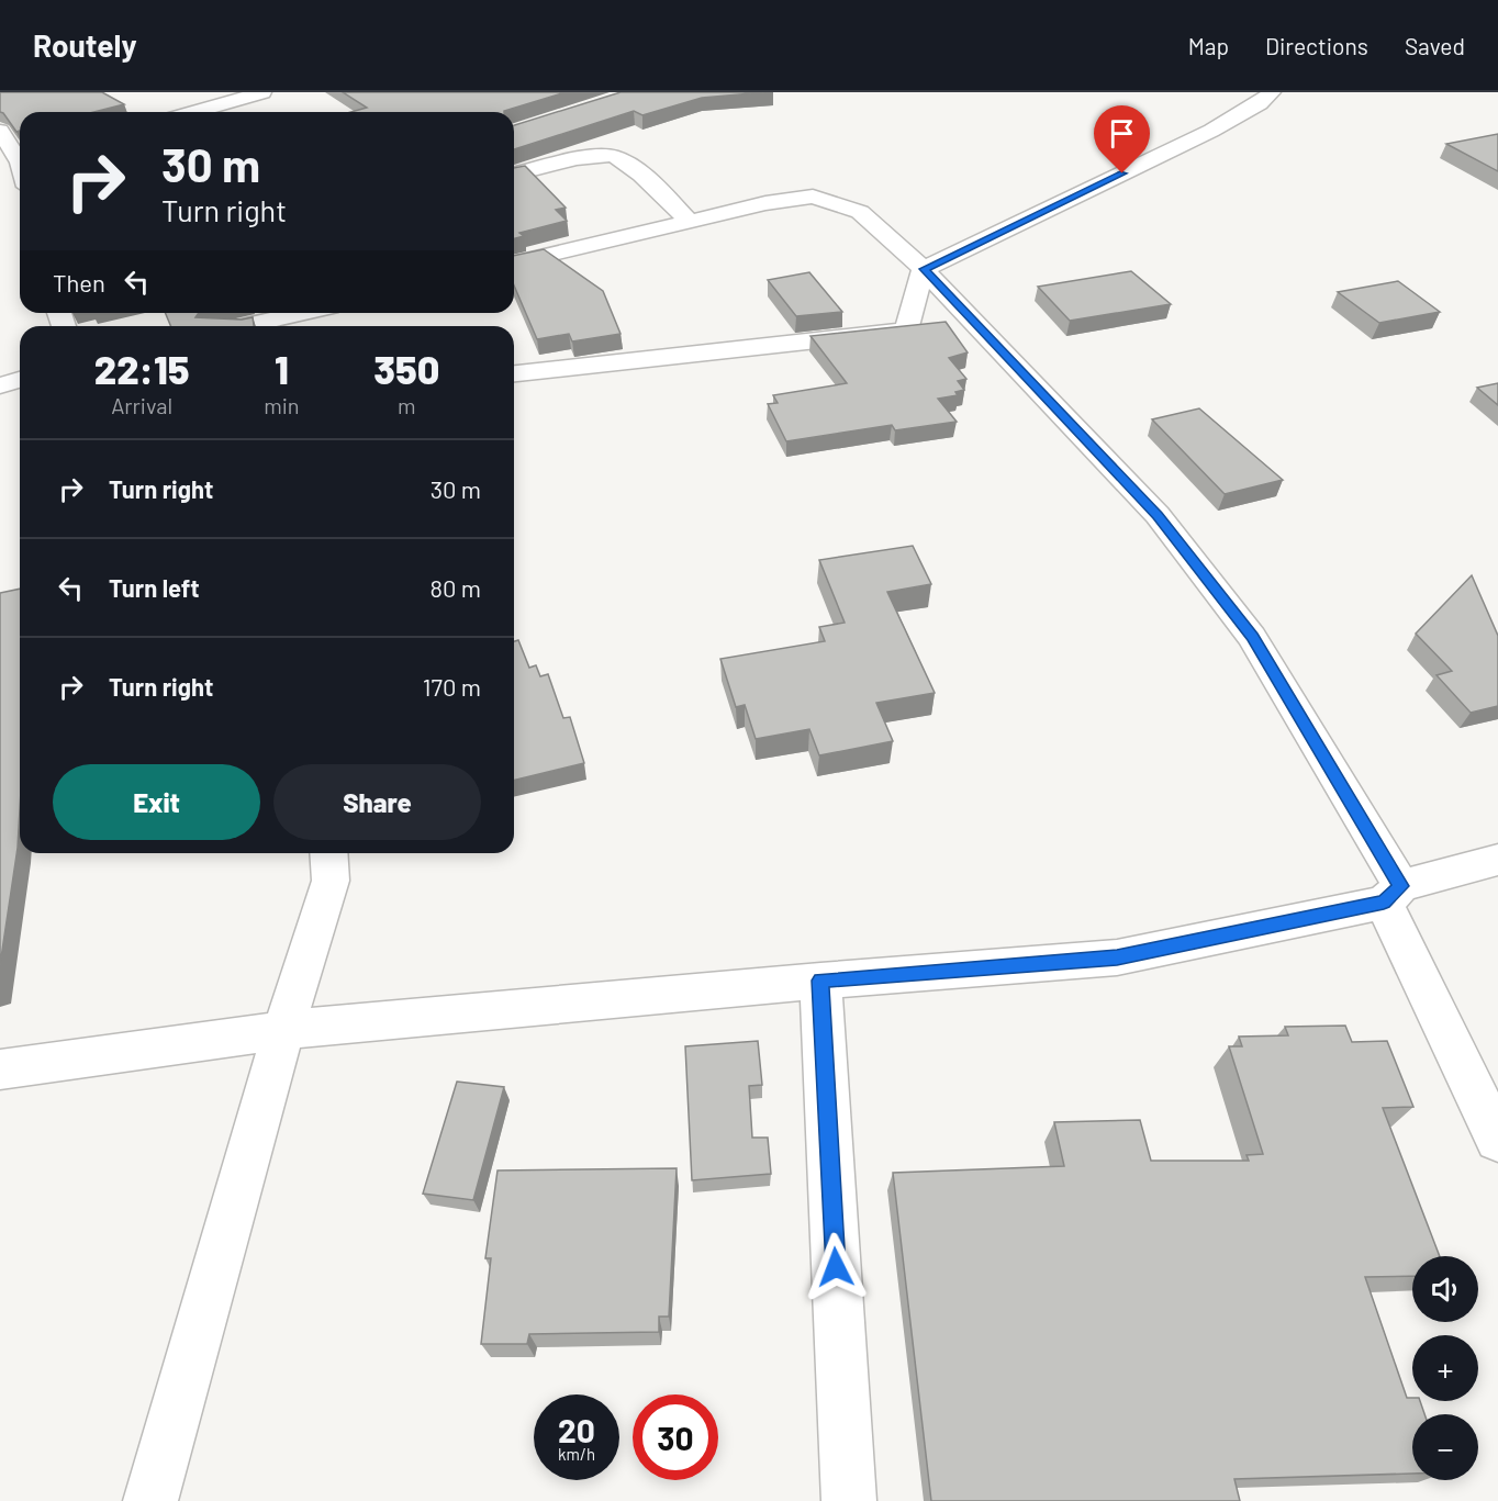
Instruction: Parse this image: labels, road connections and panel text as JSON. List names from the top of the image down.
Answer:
{
  "page": {
    "header": "Routely",
    "nav": ["Map", "Directions", "Saved"],
    "turn": ["30 m", "Turn right"],
    "then": "Then",
    "eta": [
      "22:15",
      "Arrival",
      "1",
      "min",
      "350",
      "m"
    ],
    "list": [
      {
        "name": "Turn right",
        "value": "30 m"
      },
      {
        "name": "Turn left",
        "value": "80 m"
      },
      {
        "name": "Turn right",
        "value": "170 m"
      }
    ],
    "buttons": ["Exit", "Share"],
    "map_buttons": ["+", "−"],
    "speed": "20 km/h",
    "limit": "30"
  }
}
